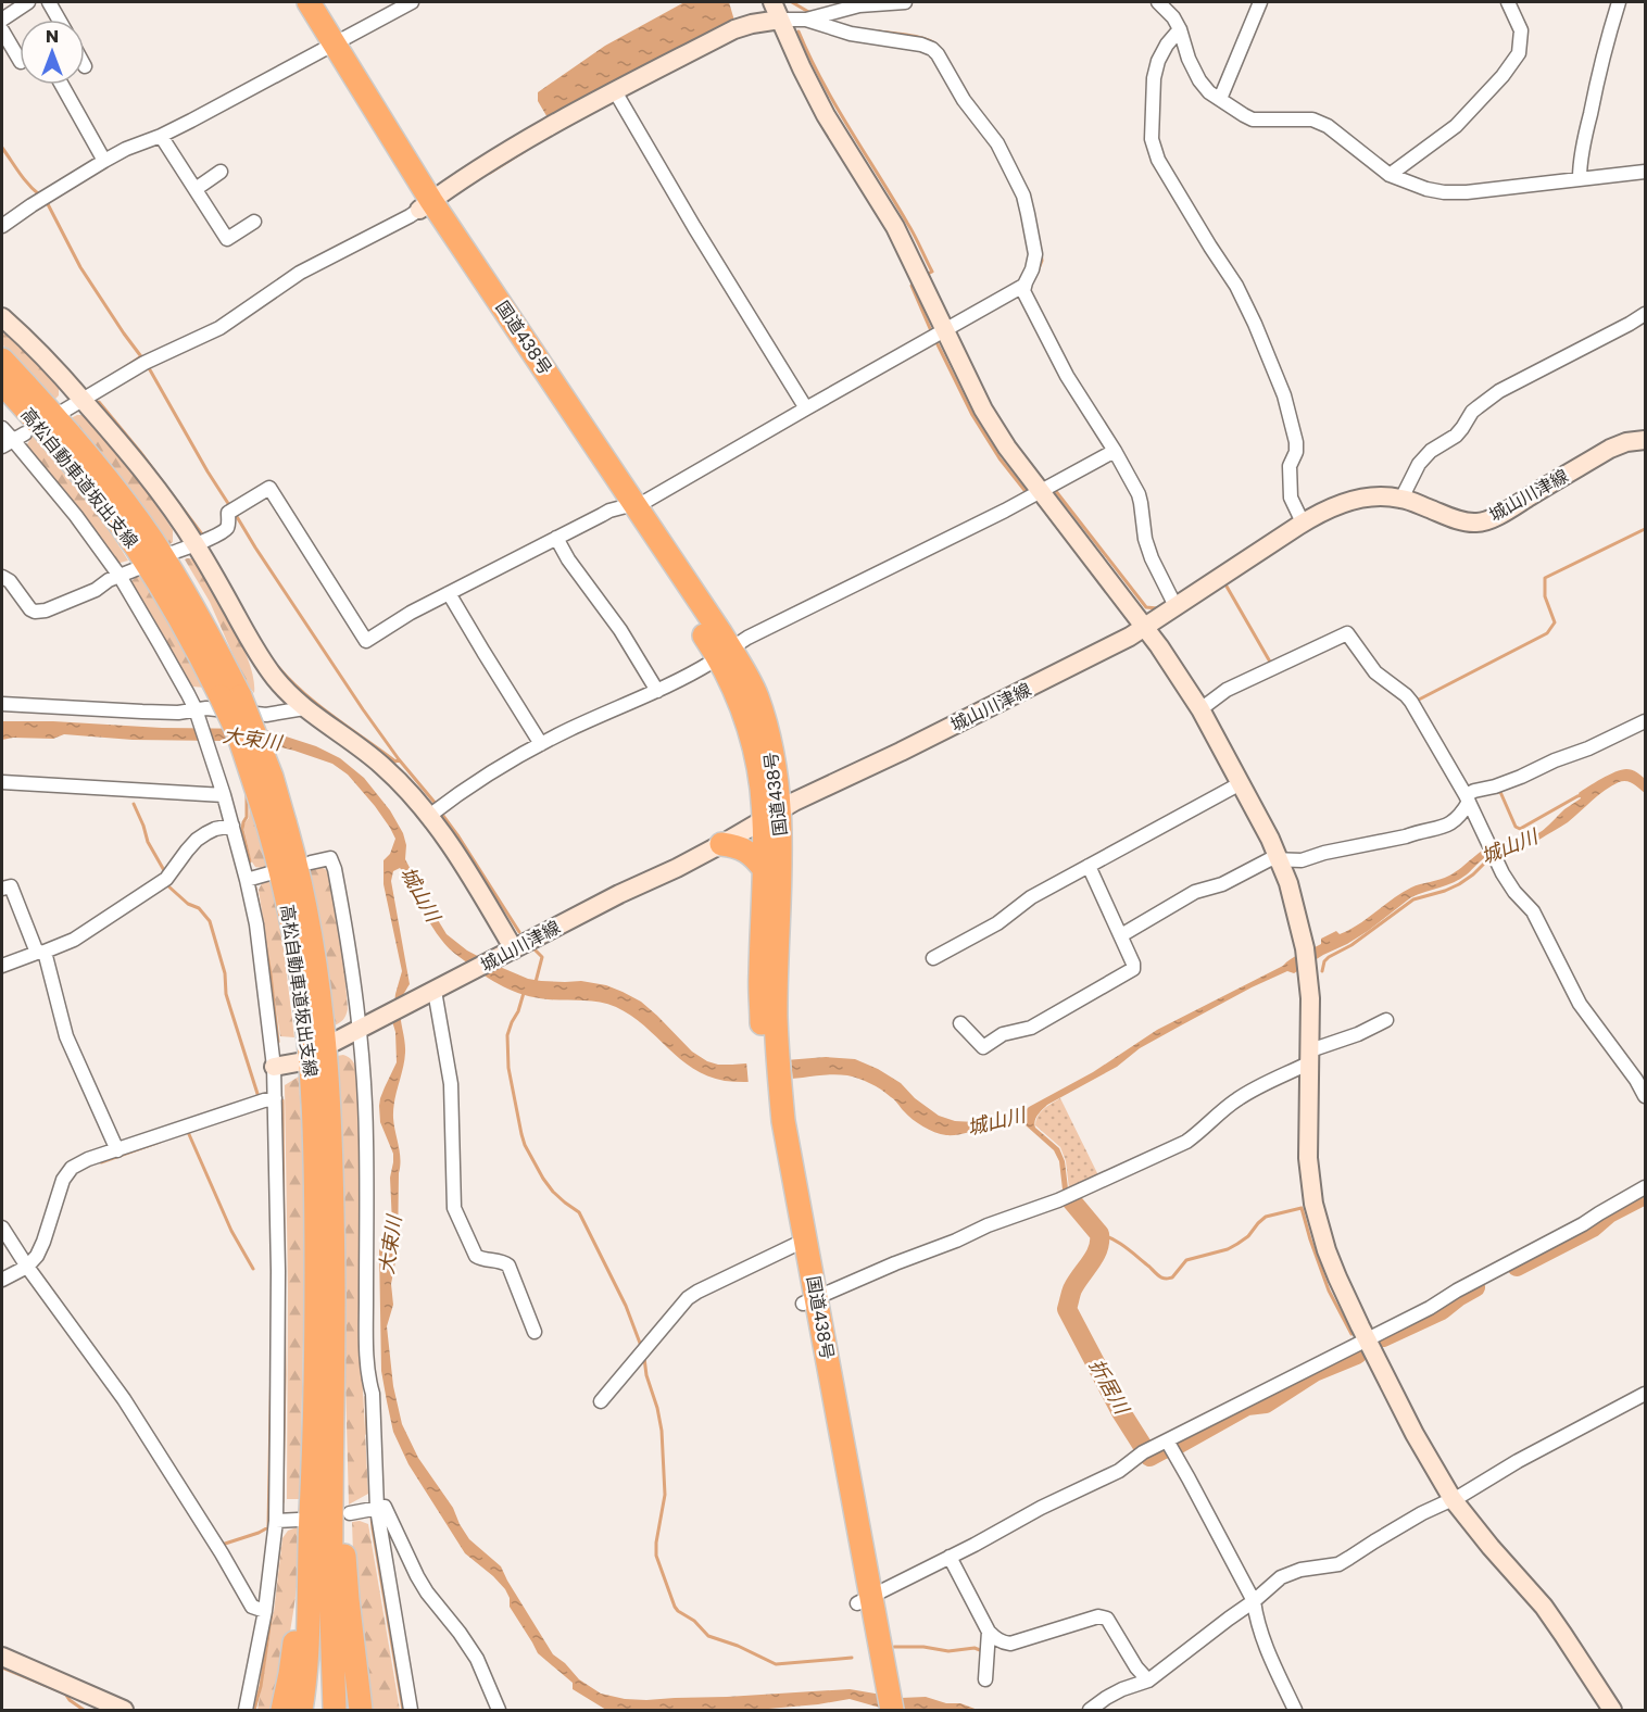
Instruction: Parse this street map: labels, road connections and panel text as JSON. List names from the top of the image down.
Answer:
{
  "streets": {
    "highway": ["国道438号", "高松自動車道坂出支線"],
    "street": ["城山川津線"]
  },
  "crossings": [
    ["国道438号", "城山川津線"]
  ],
  "water": ["大束川", "城山川", "折居川"],
  "north": "top"
}
